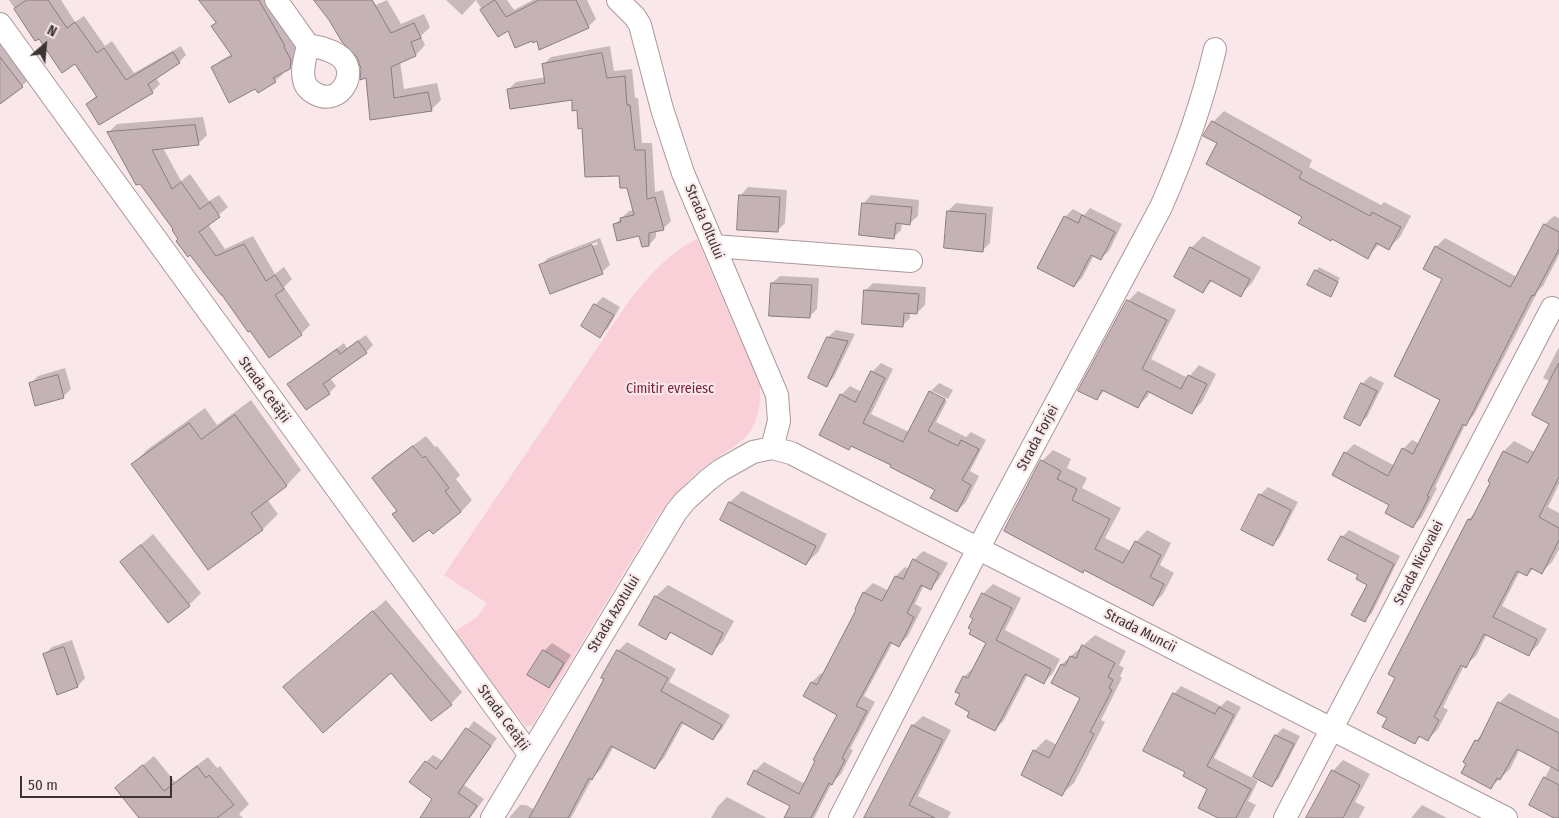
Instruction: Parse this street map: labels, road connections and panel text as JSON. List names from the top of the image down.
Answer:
{
  "streets": {
    "street": [
      "Strada Oltului",
      "Strada Cetății",
      "Strada Forjei",
      "Strada Nicovalei",
      "Strada Azotului",
      "Strada Muncii"
    ]
  },
  "crossings": [
    ["Strada Oltului", "Strada Azotului"],
    ["Strada Oltului", "Strada Muncii"],
    ["Strada Cetății", "Strada Azotului"],
    ["Strada Forjei", "Strada Muncii"],
    ["Strada Nicovalei", "Strada Muncii"],
    ["Strada Azotului", "Strada Muncii"]
  ],
  "parks": ["Cimitir evreiesc"],
  "scale_bar": "50 m",
  "north": "top right"
}
